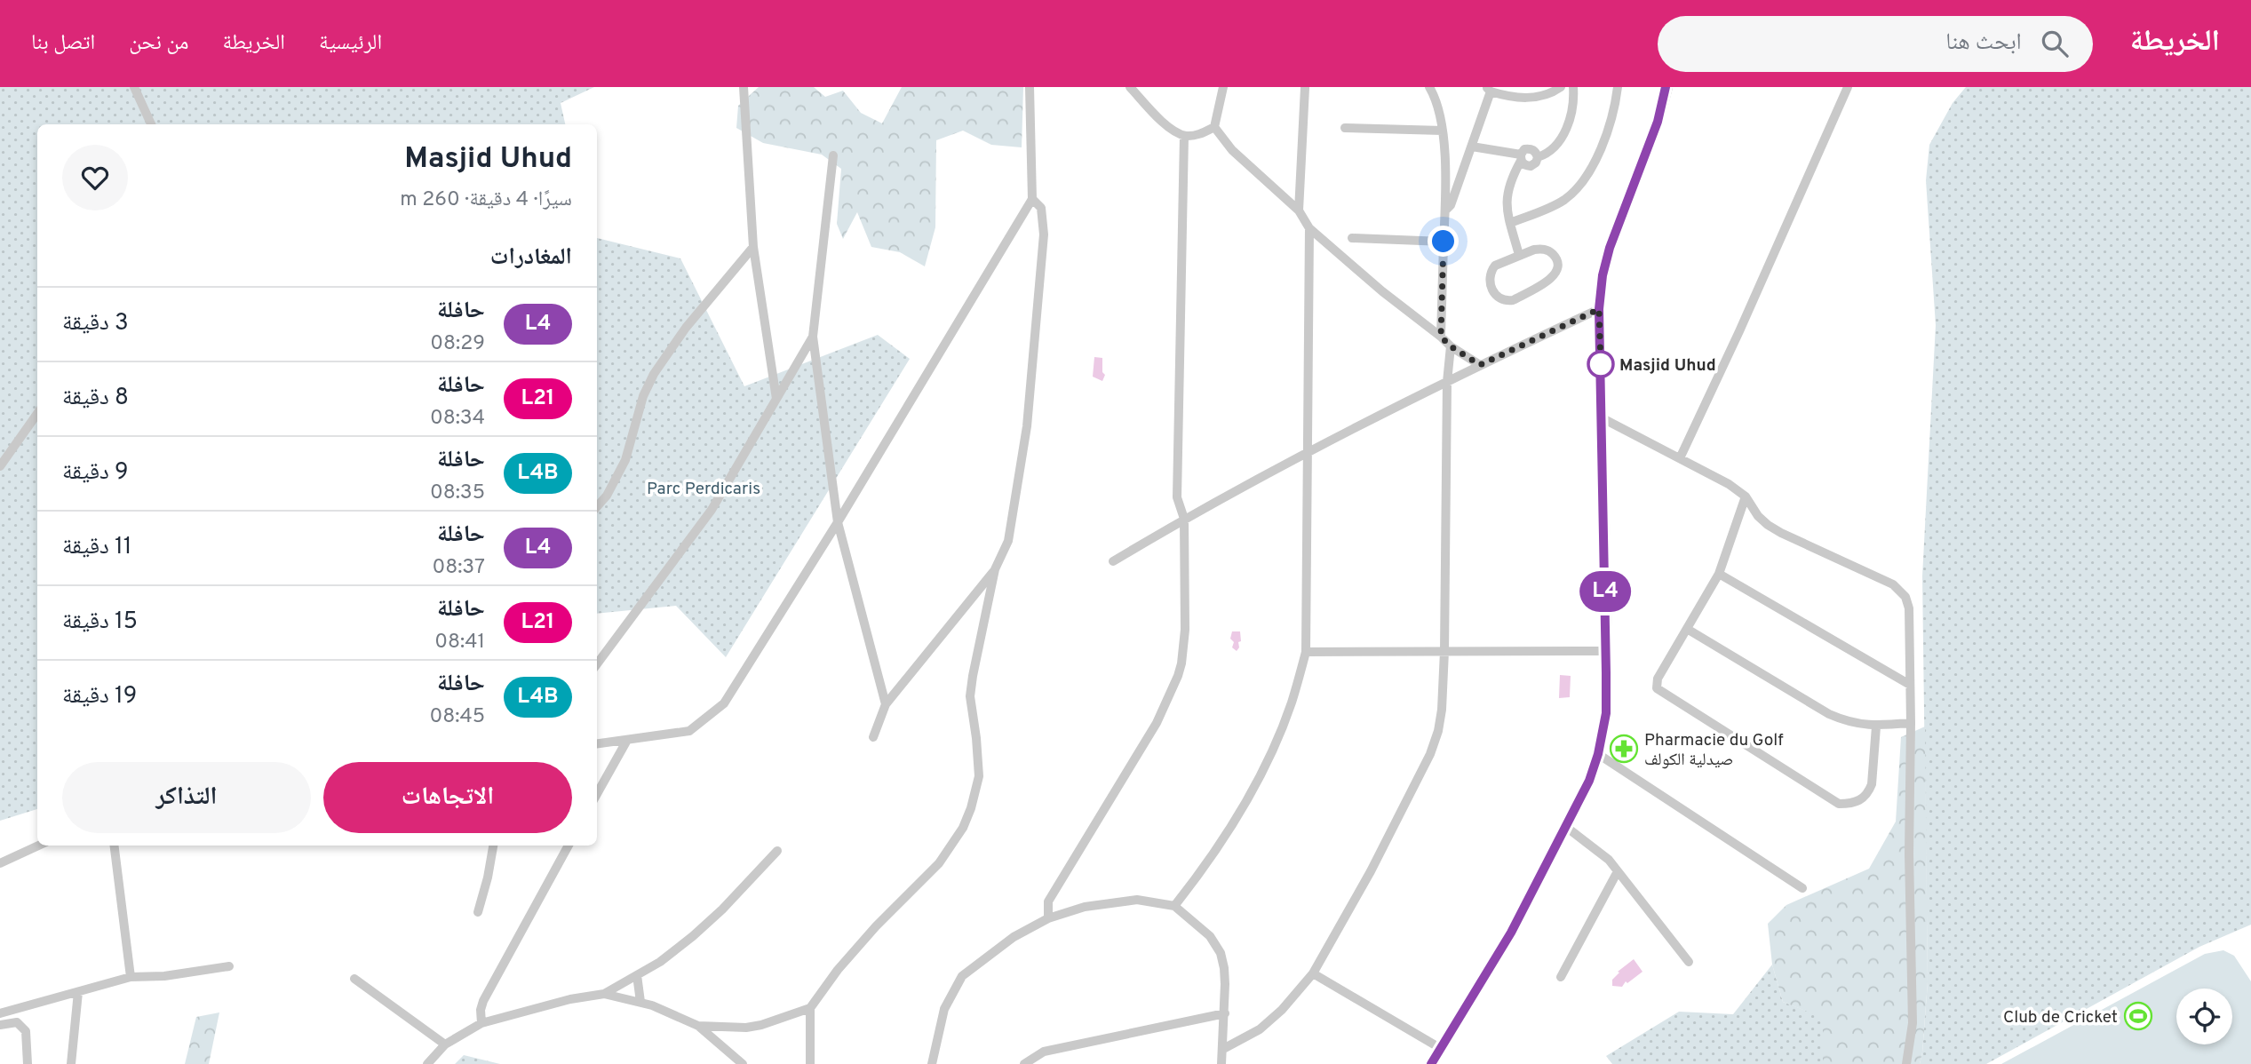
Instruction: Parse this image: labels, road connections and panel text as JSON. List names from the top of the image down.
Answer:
{
  "parks": ["Parc Perdicaris"],
  "places": {
    "other": ["Masjid Uhud"],
    "pharmacy": ["Pharmacie du Golf صيدلية الكولف"],
    "sports": ["Club de Cricket"]
  },
  "lines": ["bus line L4"],
  "page": {
    "header": "الخريطة",
    "search": "ابحث هنا",
    "nav": [
      "الرئيسية",
      "الخريطة",
      "من نحن",
      "اتصل بنا"
    ],
    "on_map": "L4",
    "heading": [
      ["Masjid Uhud", "سيرًا · 4 دقيقة · 260 m"],
      "المغادرات"
    ],
    "list": [
      {
        "mark": "L4",
        "name": "حافلة",
        "note": "08:29",
        "value": "3 دقيقة"
      },
      {
        "mark": "L21",
        "name": "حافلة",
        "note": "08:34",
        "value": "8 دقيقة"
      },
      {
        "mark": "L4B",
        "name": "حافلة",
        "note": "08:35",
        "value": "9 دقيقة"
      },
      {
        "mark": "L4",
        "name": "حافلة",
        "note": "08:37",
        "value": "11 دقيقة"
      },
      {
        "mark": "L21",
        "name": "حافلة",
        "note": "08:41",
        "value": "15 دقيقة"
      },
      {
        "mark": "L4B",
        "name": "حافلة",
        "note": "08:45",
        "value": "19 دقيقة"
      }
    ],
    "buttons": ["الاتجاهات", "التذاكر"]
  }
}
